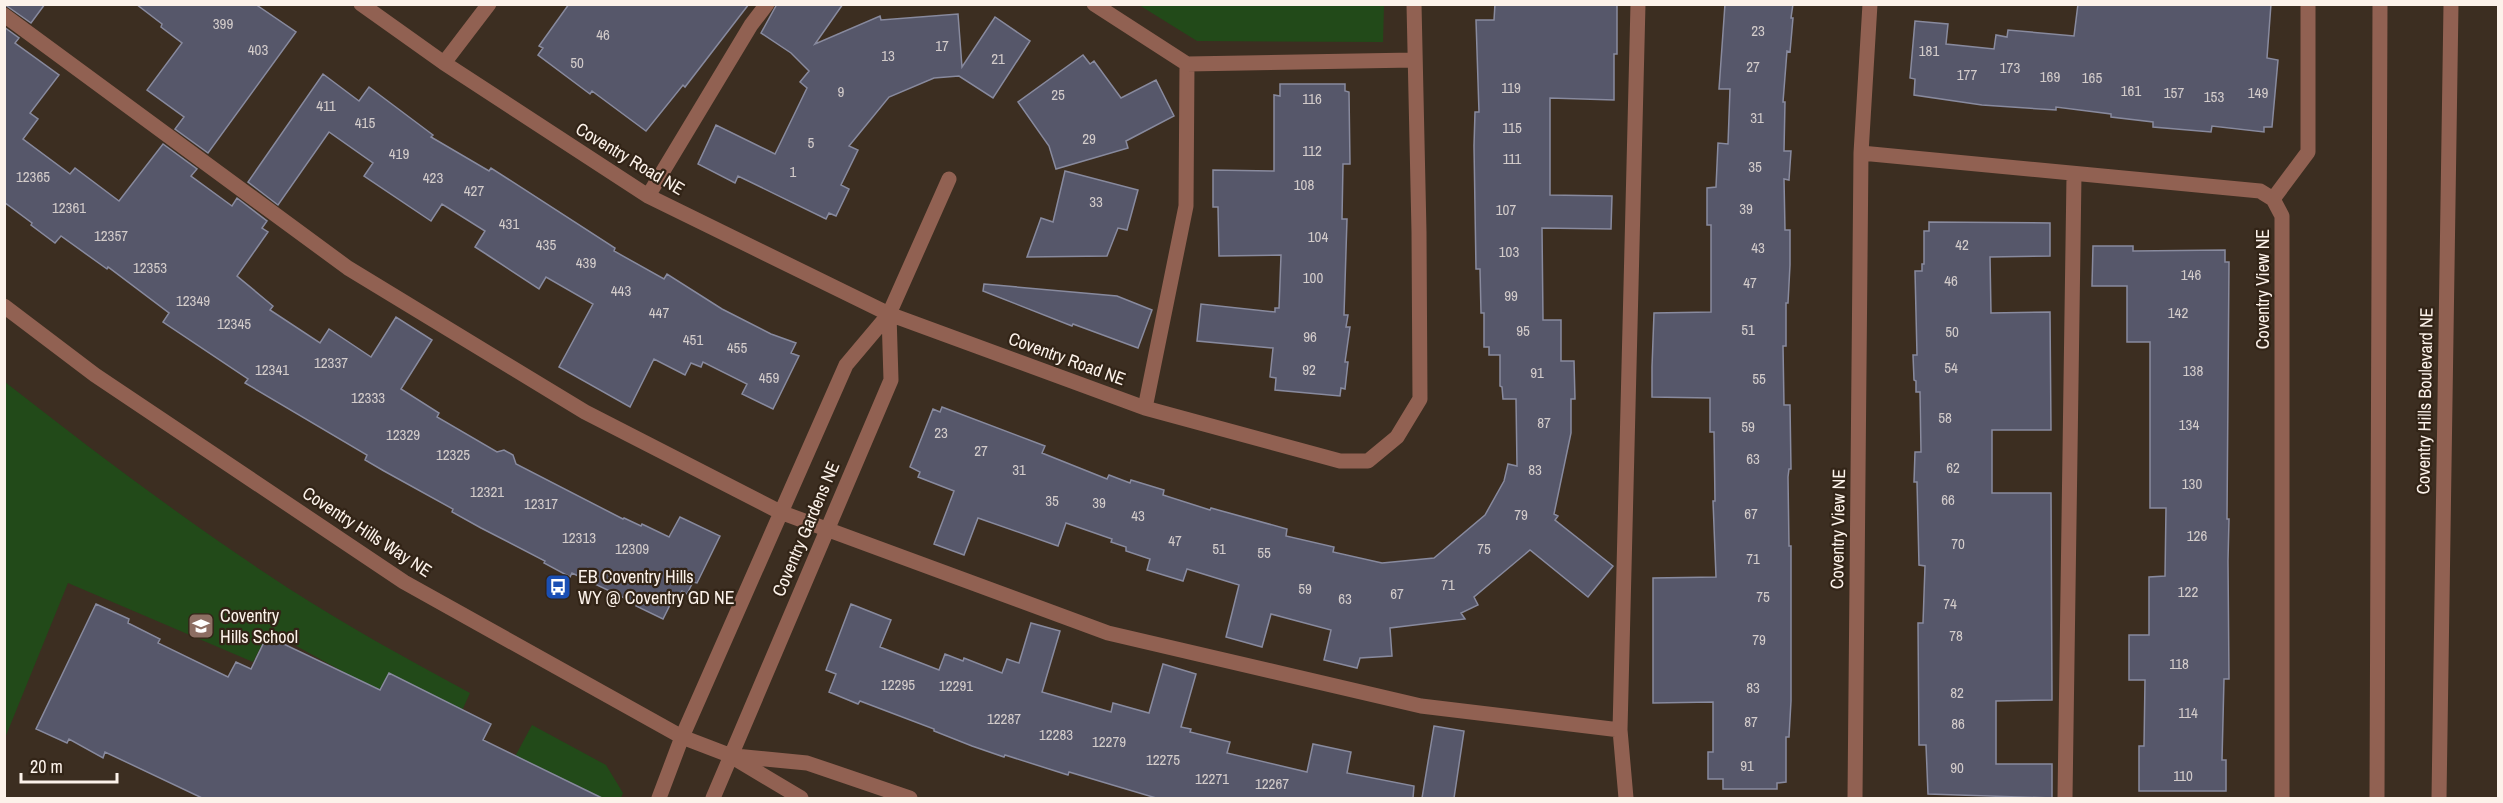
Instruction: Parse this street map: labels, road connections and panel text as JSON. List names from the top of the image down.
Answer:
{
  "streets": {
    "street": [
      "Coventry Road NE",
      "Coventry View NE",
      "Coventry Hills Boulevard NE",
      "Coventry Gardens NE",
      "Coventry Hills Way NE"
    ]
  },
  "crossings": [
    ["Coventry Road NE", "Coventry Gardens NE"],
    ["Coventry Gardens NE", "Coventry Hills Way NE"]
  ],
  "places": {
    "bus stop": ["EB Coventry Hills WY @ Coventry GD NE"],
    "school or university": ["Coventry Hills School"]
  },
  "house_numbers": [
    "399",
    "23",
    "46",
    "17",
    "403",
    "181",
    "13",
    "21",
    "50",
    "27",
    "173",
    "177",
    "169",
    "165",
    "119",
    "161",
    "9",
    "157",
    "149",
    "25",
    "153",
    "116",
    "411",
    "31",
    "415",
    "115",
    "29",
    "5",
    "112",
    "419",
    "111",
    "35",
    "1",
    "12365",
    "423",
    "108",
    "427",
    "33",
    "12361",
    "39",
    "107",
    "431",
    "12357",
    "104",
    "435",
    "42",
    "43",
    "103",
    "439",
    "12353",
    "146",
    "100",
    "46",
    "47",
    "443",
    "99",
    "12349",
    "447",
    "142",
    "12345",
    "51",
    "95",
    "50",
    "96",
    "451",
    "455",
    "12337",
    "54",
    "12341",
    "92",
    "138",
    "91",
    "459",
    "55",
    "12333",
    "58",
    "87",
    "134",
    "59",
    "23",
    "12329",
    "27",
    "12325",
    "63",
    "62",
    "31",
    "83",
    "130",
    "12321",
    "66",
    "35",
    "39",
    "12317",
    "67",
    "79",
    "43",
    "126",
    "12313",
    "47",
    "70",
    "12309",
    "51",
    "75",
    "55",
    "71",
    "71",
    "59",
    "122",
    "67",
    "75",
    "63",
    "74",
    "78",
    "79",
    "118",
    "12295",
    "12291",
    "83",
    "82",
    "114",
    "12287",
    "87",
    "86",
    "12283",
    "12279",
    "12275",
    "91",
    "90",
    "110",
    "12271",
    "12267"
  ],
  "scale_bar": "20 m"
}
